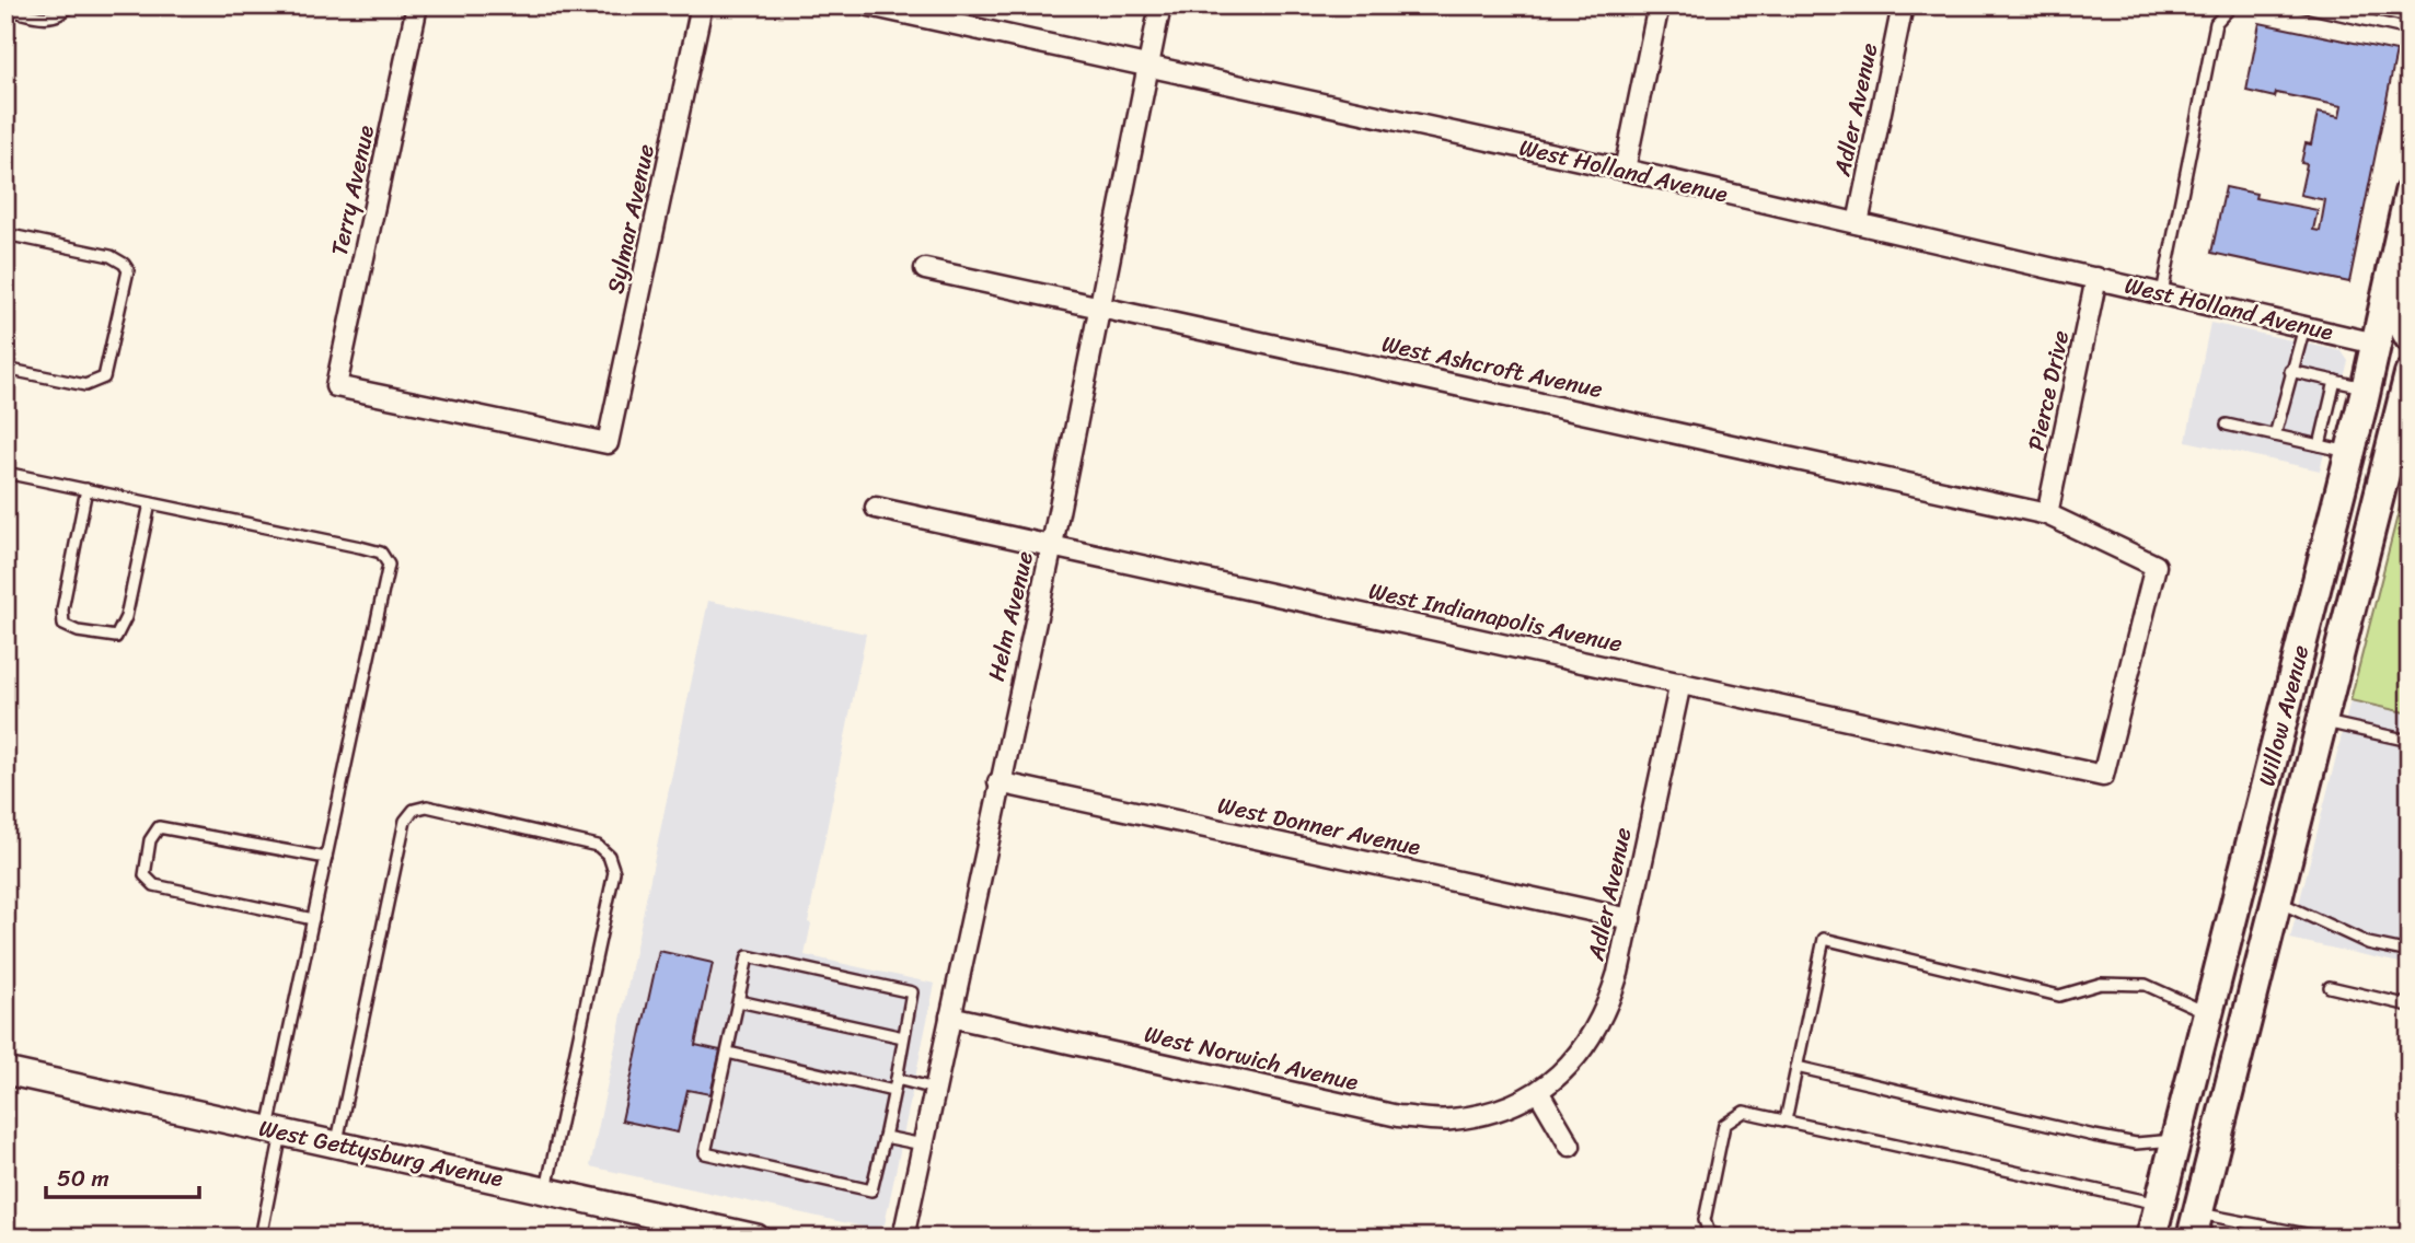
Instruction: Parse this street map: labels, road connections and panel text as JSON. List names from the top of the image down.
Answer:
{
  "streets": {
    "main road": ["Willow Avenue"],
    "street": [
      "Adler Avenue",
      "West Holland Avenue",
      "Terry Avenue",
      "Sylmar Avenue",
      "West Ashcroft Avenue",
      "Pierce Drive",
      "Helm Avenue",
      "West Indianapolis Avenue",
      "West Donner Avenue",
      "West Norwich Avenue",
      "West Gettysburg Avenue"
    ]
  },
  "crossings": [
    ["Adler Avenue", "West Holland Avenue"],
    ["Adler Avenue", "West Indianapolis Avenue"],
    ["Adler Avenue", "West Donner Avenue"],
    ["Adler Avenue", "West Norwich Avenue"],
    ["West Holland Avenue", "Pierce Drive"],
    ["West Holland Avenue", "Helm Avenue"],
    ["West Holland Avenue", "Willow Avenue"],
    ["Terry Avenue", "Sylmar Avenue"],
    ["West Ashcroft Avenue", "Pierce Drive"],
    ["West Ashcroft Avenue", "Helm Avenue"],
    ["West Ashcroft Avenue", "West Indianapolis Avenue"],
    ["Helm Avenue", "West Indianapolis Avenue"],
    ["Helm Avenue", "West Donner Avenue"],
    ["Helm Avenue", "West Norwich Avenue"]
  ],
  "scale_bar": "50 m"
}
